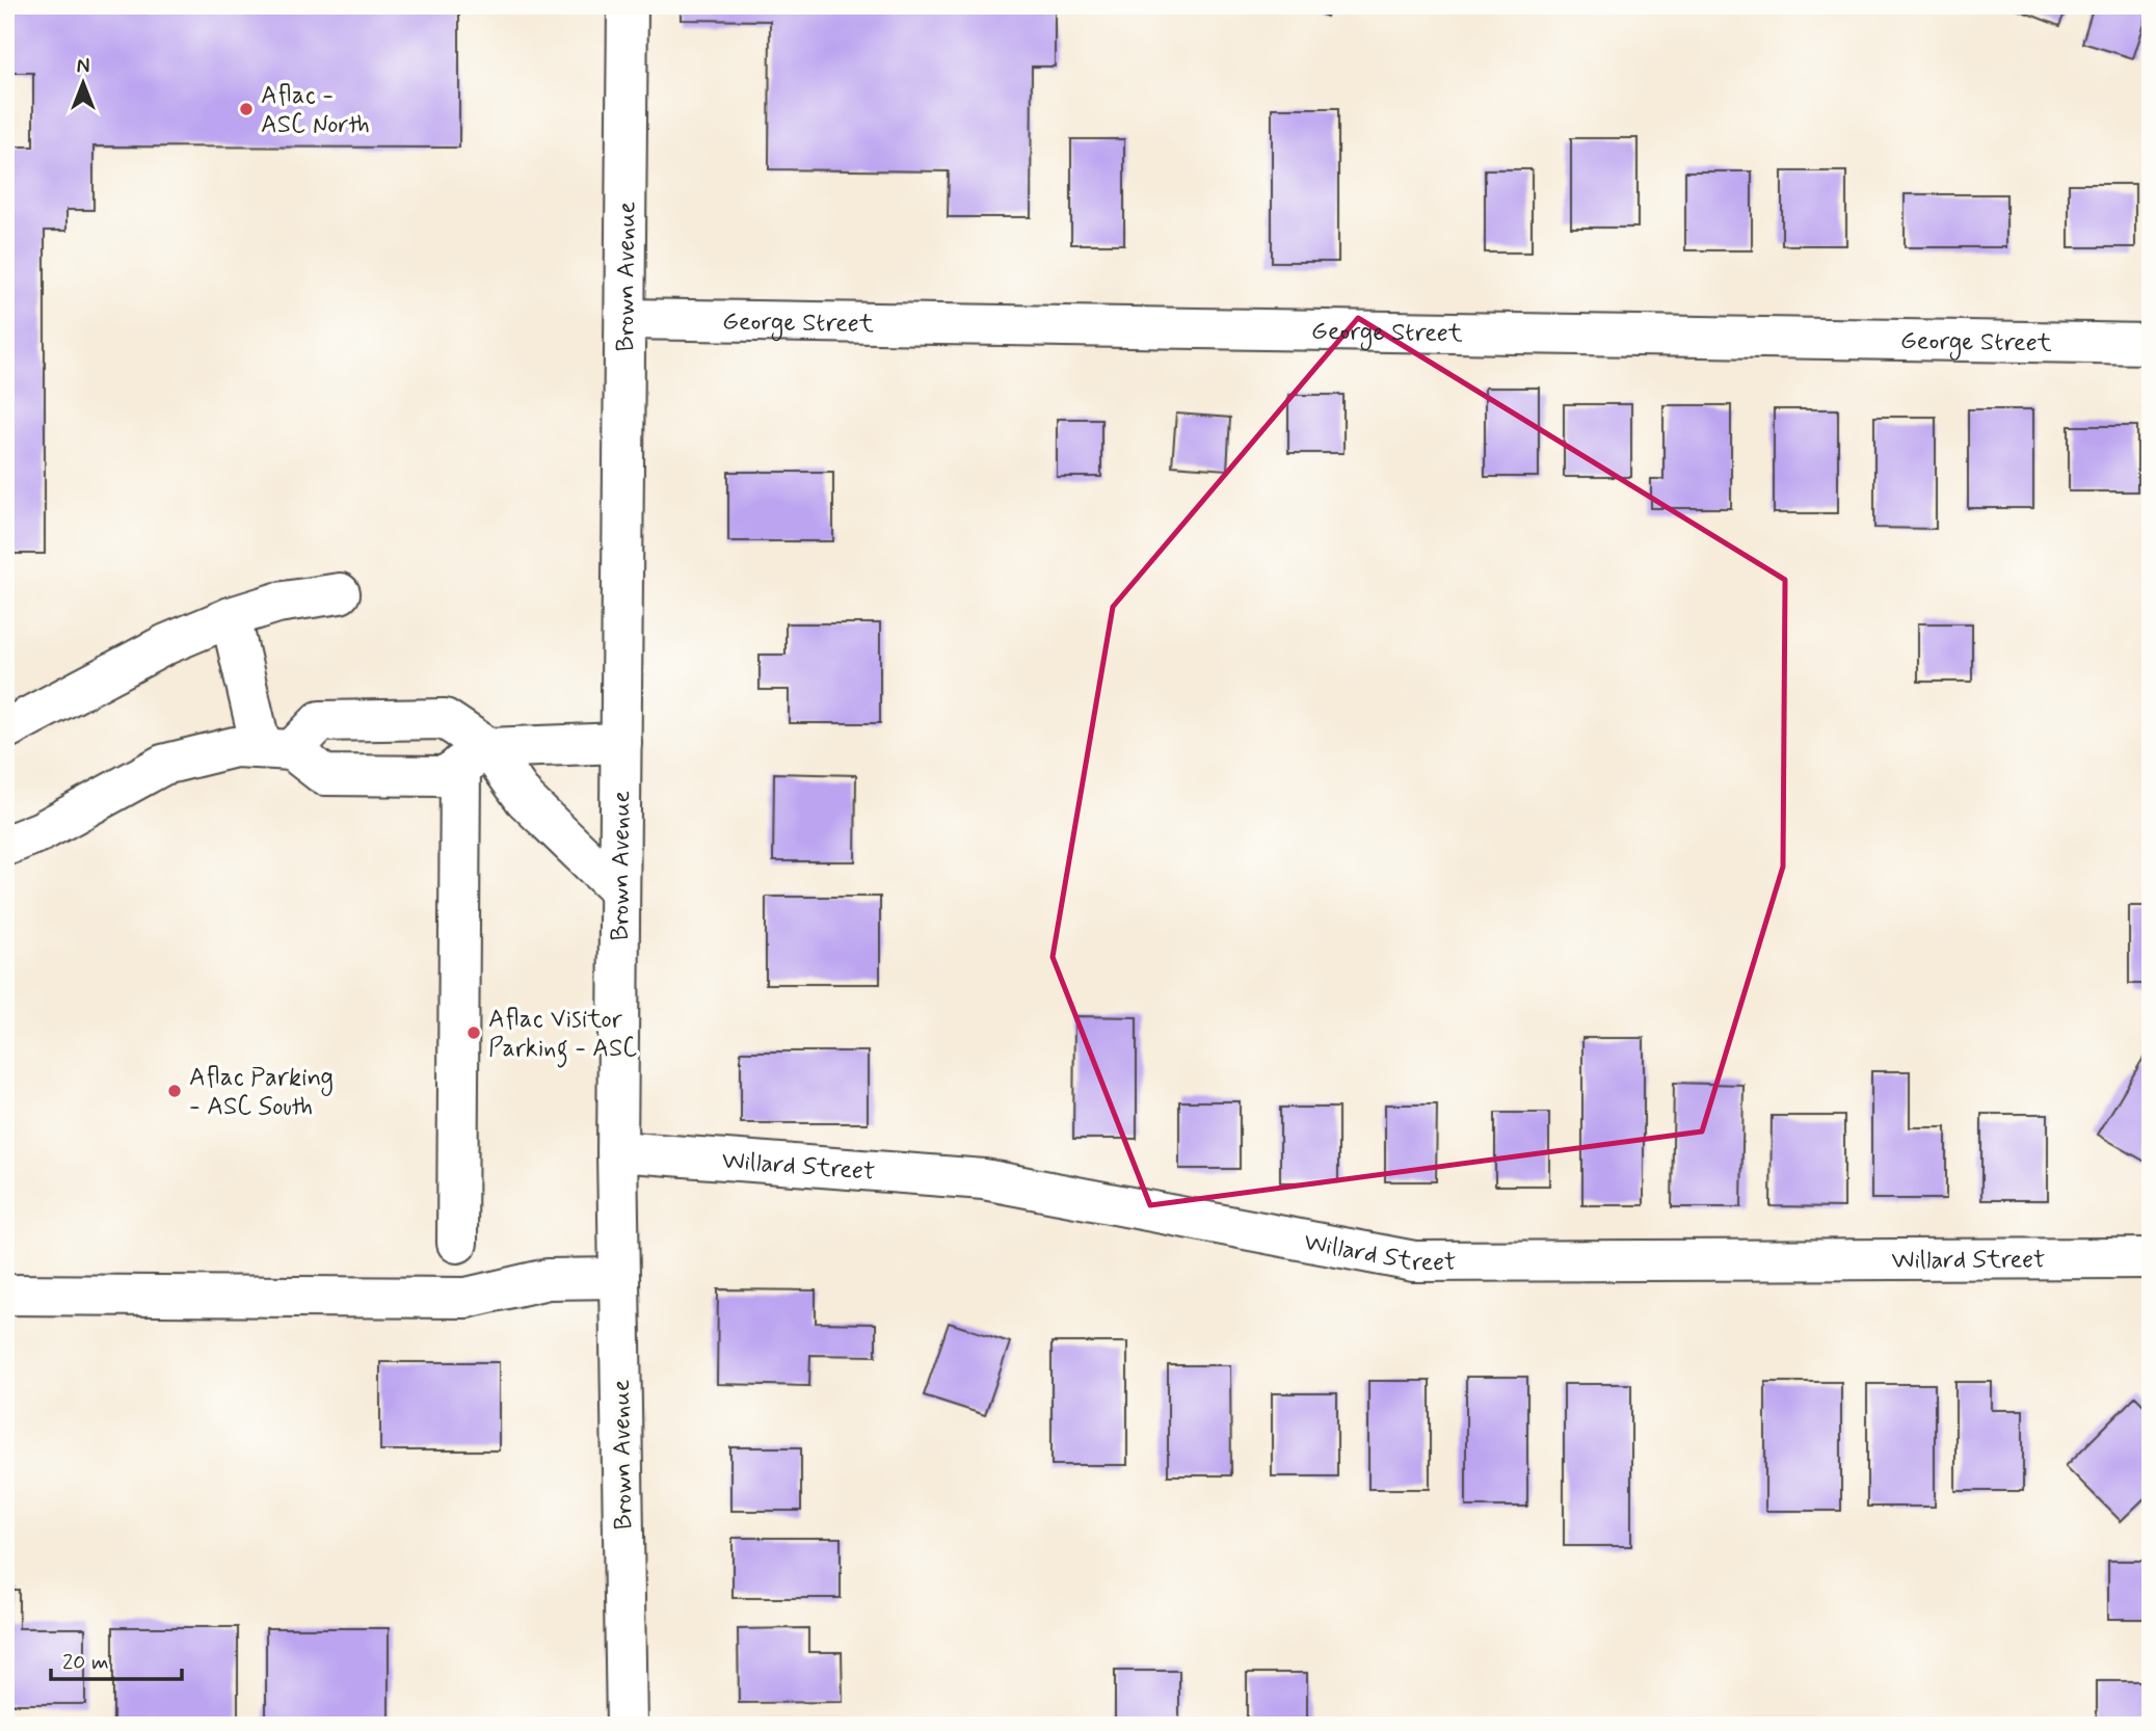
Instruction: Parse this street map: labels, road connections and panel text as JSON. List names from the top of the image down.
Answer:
{
  "streets": {
    "street": ["Brown Avenue", "George Street", "Willard Street"]
  },
  "crossings": [
    ["Brown Avenue", "George Street"],
    ["Brown Avenue", "Willard Street"]
  ],
  "places": ["Aflac - ASC North", "Aflac Visitor Parking - ASC", "Aflac Parking - ASC South"],
  "scale_bar": "20 m",
  "north": "top"
}
